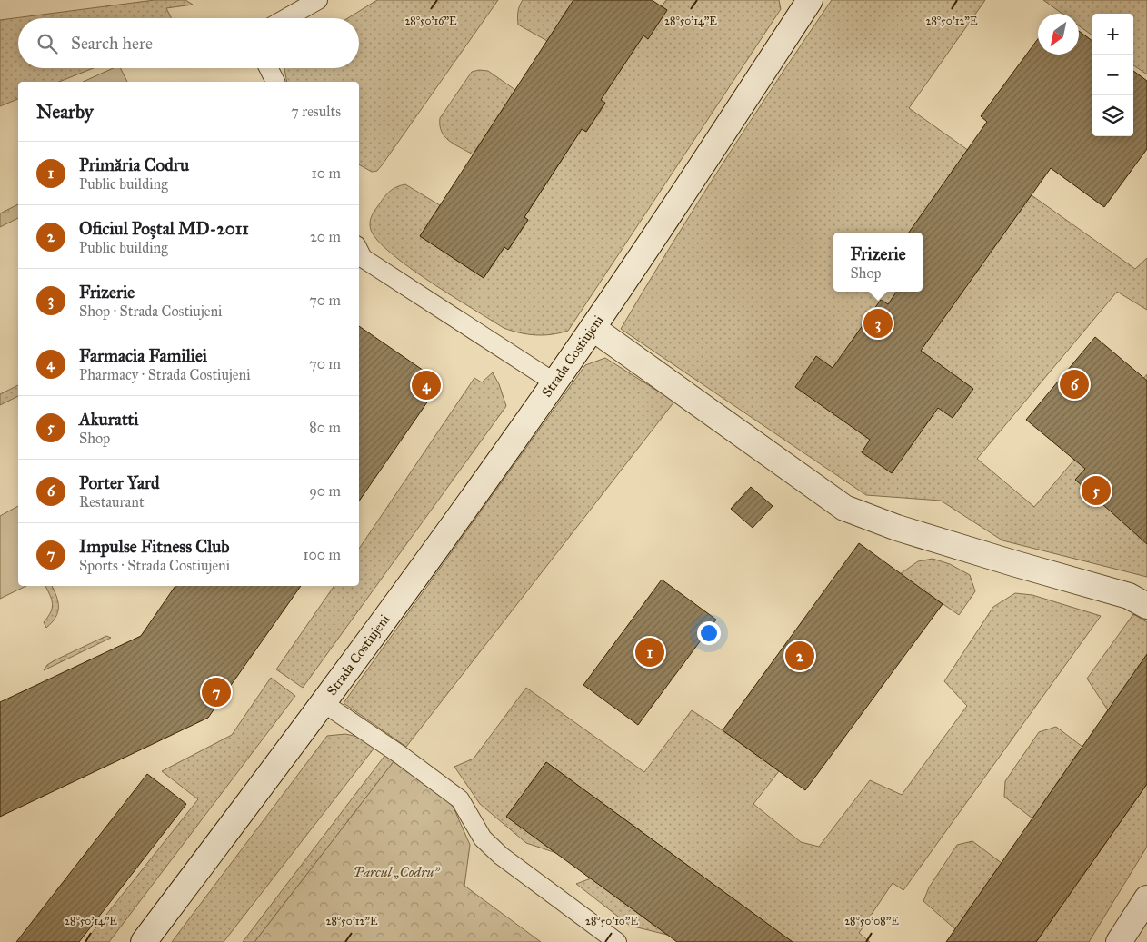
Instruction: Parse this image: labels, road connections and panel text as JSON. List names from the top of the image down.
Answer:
{
  "streets": {
    "street": ["Strada Costiujeni"]
  },
  "parks": ["Parcul „Codru”"],
  "north": "bottom left",
  "page": {
    "map_buttons": ["+", "−"],
    "search": "Search here",
    "heading": ["Nearby", "7 results"],
    "list": [
      {
        "mark": "1",
        "name": "Primăria Codru",
        "note": "Public building",
        "value": "10 m"
      },
      {
        "mark": "2",
        "name": "Oficiul Poștal MD-2011",
        "note": "Public building",
        "value": "20 m"
      },
      {
        "mark": "3",
        "name": "Frizerie",
        "note": "Shop · Strada Costiujeni",
        "value": "70 m"
      },
      {
        "mark": "4",
        "name": "Farmacia Familiei",
        "note": "Pharmacy · Strada Costiujeni",
        "value": "70 m"
      },
      {
        "mark": "5",
        "name": "Akuratti",
        "note": "Shop",
        "value": "80 m"
      },
      {
        "mark": "6",
        "name": "Porter Yard",
        "note": "Restaurant",
        "value": "90 m"
      },
      {
        "mark": "7",
        "name": "Impulse Fitness Club",
        "note": "Sports · Strada Costiujeni",
        "value": "100 m"
      }
    ],
    "popup": ["Frizerie", "Shop"],
    "pins": [
      "3",
      "6",
      "4",
      "5",
      "1",
      "2",
      "7"
    ]
  },
  "coordinates": [
    "28°50'16\"E",
    "28°50'14\"E",
    "28°50'12\"E",
    "28°50'10\"E",
    "28°50'08\"E"
  ]
}
